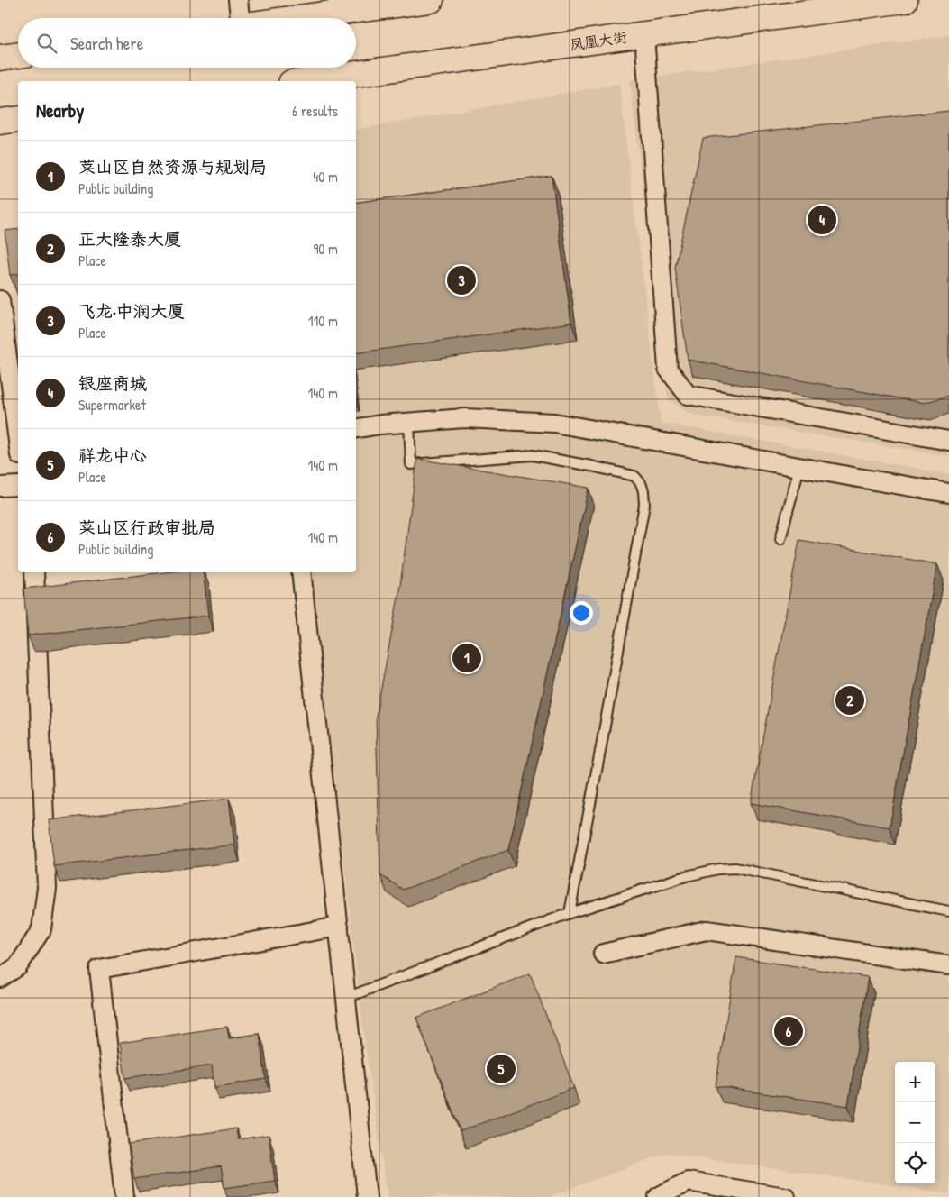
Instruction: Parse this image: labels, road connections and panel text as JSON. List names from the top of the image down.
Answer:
{
  "streets": {
    "main road": ["凤凰大街"]
  },
  "page": {
    "search": "Search here",
    "heading": ["Nearby", "6 results"],
    "list": [
      {
        "mark": "1",
        "name": "莱山区自然资源与规划局",
        "note": "Public building",
        "value": "40 m"
      },
      {
        "mark": "2",
        "name": "正大隆泰大厦",
        "note": "Place",
        "value": "90 m"
      },
      {
        "mark": "3",
        "name": "飞龙·中润大厦",
        "note": "Place",
        "value": "110 m"
      },
      {
        "mark": "4",
        "name": "银座商城",
        "note": "Supermarket",
        "value": "140 m"
      },
      {
        "mark": "5",
        "name": "祥龙中心",
        "note": "Place",
        "value": "140 m"
      },
      {
        "mark": "6",
        "name": "莱山区行政审批局",
        "note": "Public building",
        "value": "140 m"
      }
    ],
    "pins": [
      "4",
      "3",
      "1",
      "2",
      "6",
      "5"
    ],
    "map_buttons": ["+", "−"]
  }
}
